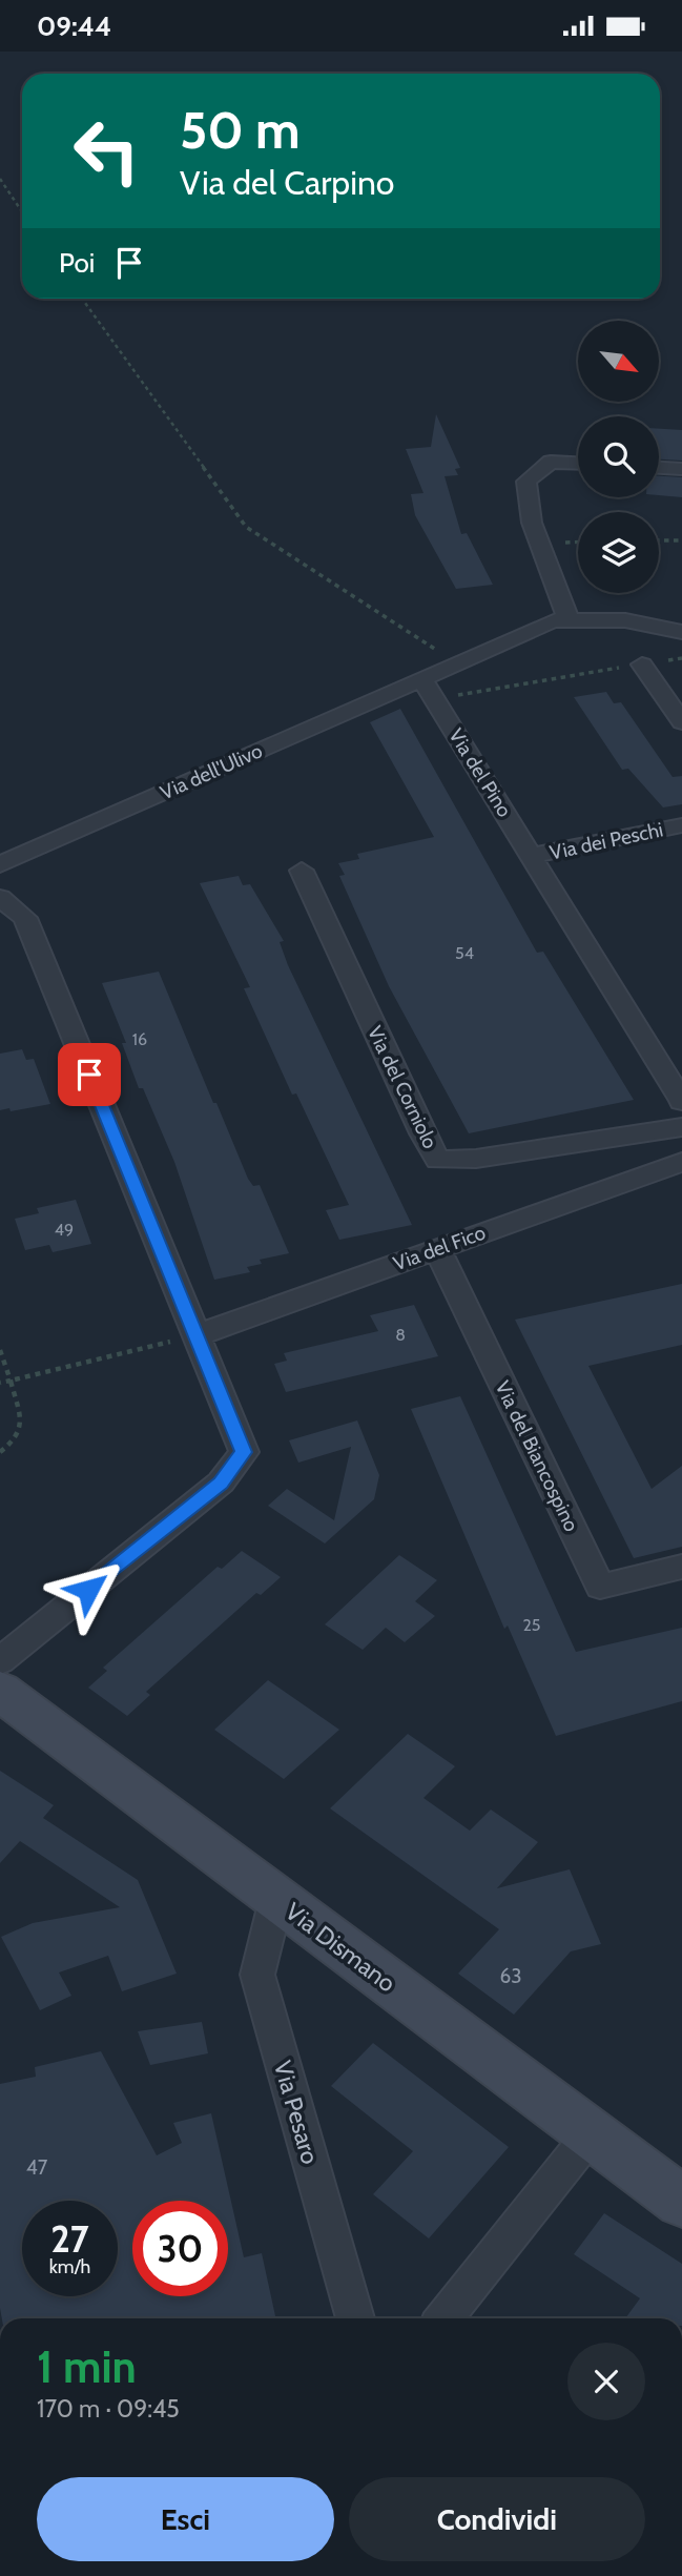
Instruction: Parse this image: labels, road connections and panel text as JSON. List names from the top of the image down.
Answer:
{
  "streets": {
    "main road": ["Via Dismano"],
    "street": [
      "Via dell'Ulivo",
      "Via del Pino",
      "Via dei Peschi",
      "Via del Corniolo",
      "Via del Fico",
      "Via del Biancospino",
      "Via Pesaro"
    ]
  },
  "crossings": [
    ["Via dell'Ulivo", "Via del Pino"],
    ["Via del Pino", "Via dei Peschi"],
    ["Via del Fico", "Via del Biancospino"],
    ["Via Dismano", "Via Pesaro"]
  ],
  "house_numbers": [
    "54",
    "16",
    "49",
    "8",
    "25",
    "63",
    "47"
  ],
  "north": "bottom right",
  "page": {
    "status": "09:44",
    "turn": ["50 m", "Via del Carpino"],
    "then": "Poi",
    "speed": "27 km/h",
    "limit": "30",
    "heading": ["1 min", "170 m · 09:45"],
    "buttons": ["Esci", "Condividi"]
  }
}
